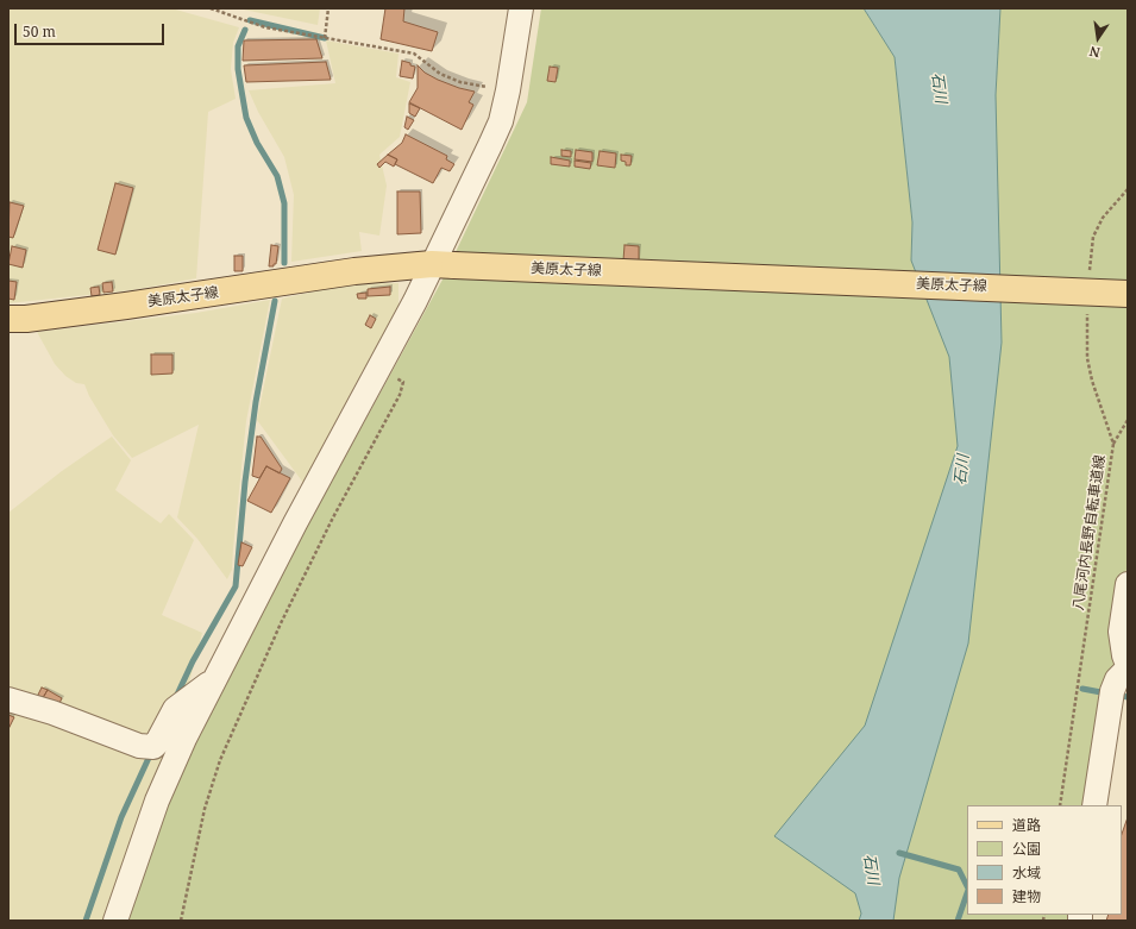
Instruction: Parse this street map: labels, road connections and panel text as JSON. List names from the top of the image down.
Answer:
{
  "streets": {
    "main road": ["美原太子線"],
    "path": ["八尾河内長野自転車道線"]
  },
  "water": ["石川"],
  "legend": [
    "道路",
    "公園",
    "水域",
    "建物"
  ],
  "scale_bar": "50 m",
  "north": "bottom"
}
